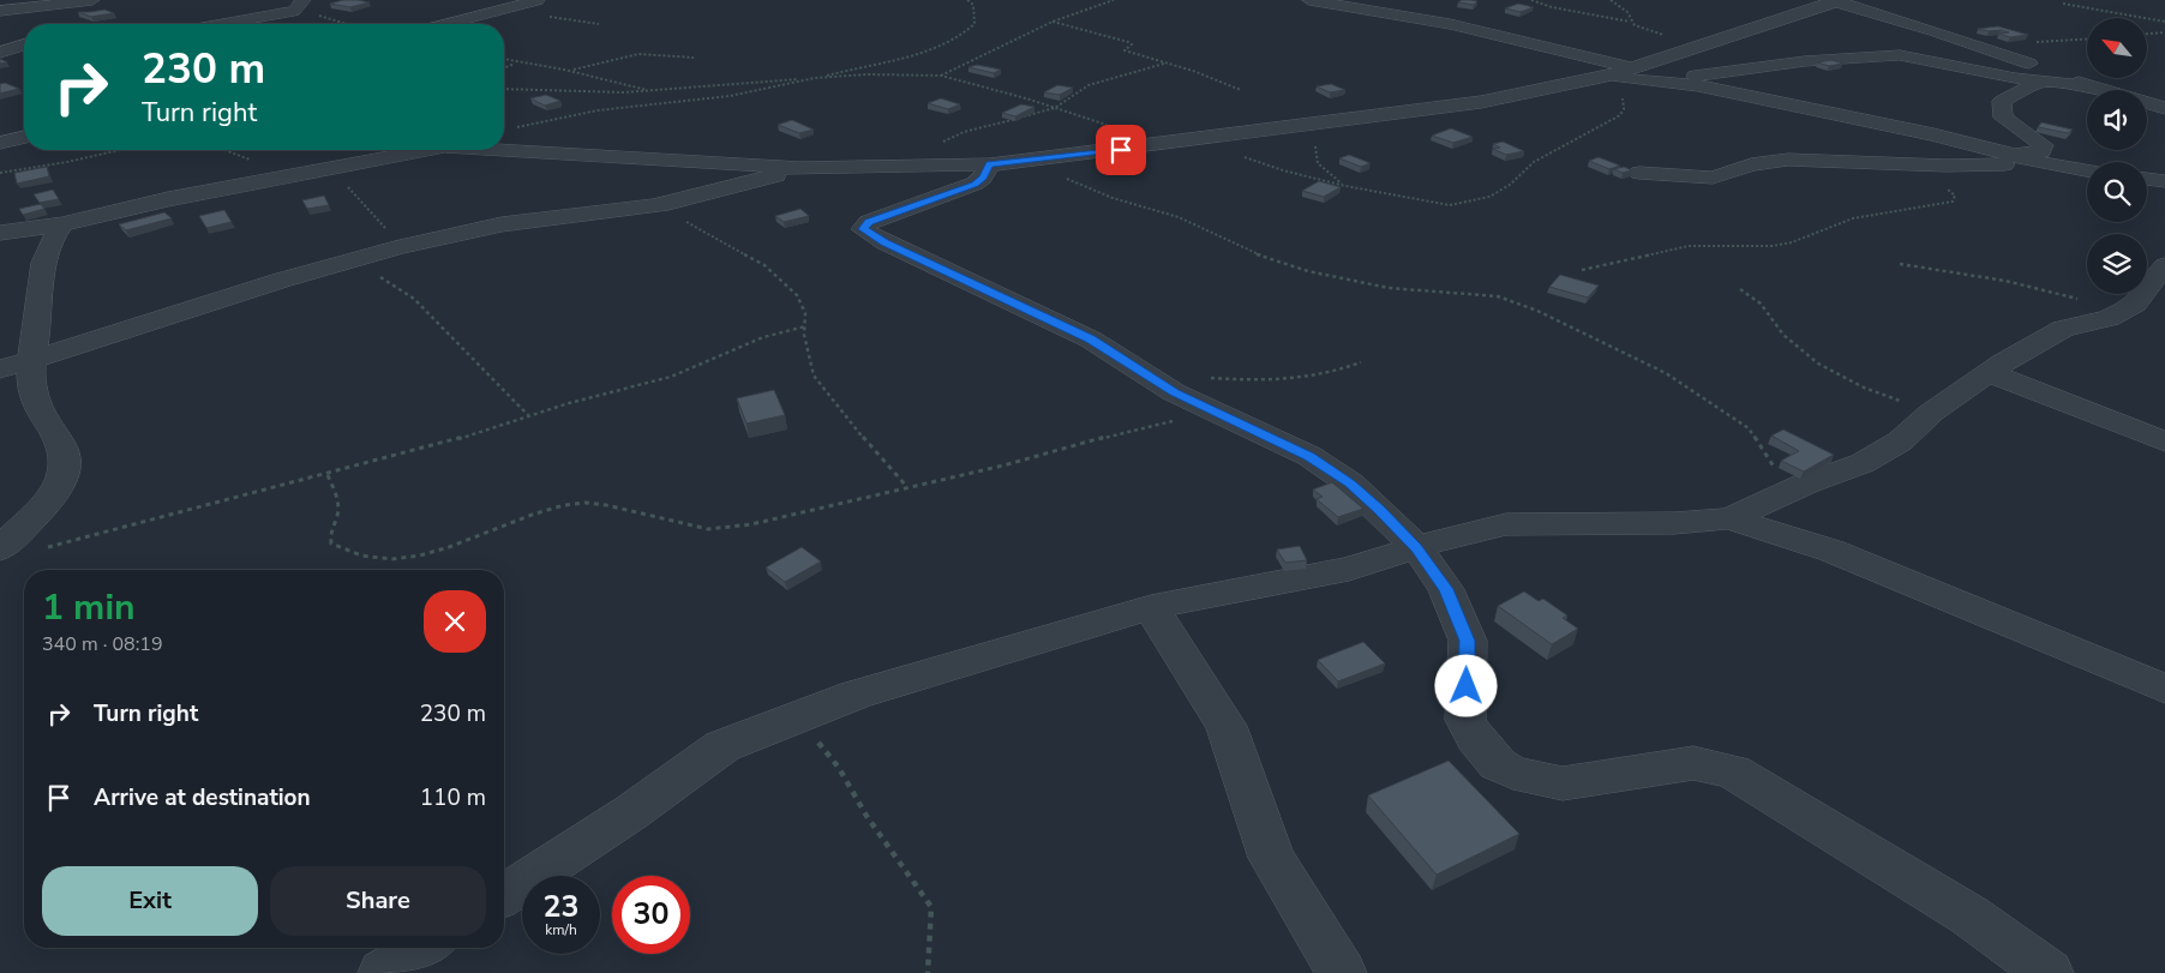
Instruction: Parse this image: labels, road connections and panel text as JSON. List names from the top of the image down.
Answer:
{
  "north": "top left",
  "page": {
    "turn": ["230 m", "Turn right"],
    "heading": ["1 min", "340 m · 08:19"],
    "list": [
      {
        "name": "Turn right",
        "value": "230 m"
      },
      {
        "name": "Arrive at destination",
        "value": "110 m"
      }
    ],
    "buttons": ["Exit", "Share"],
    "speed": "23 km/h",
    "limit": "30"
  }
}
